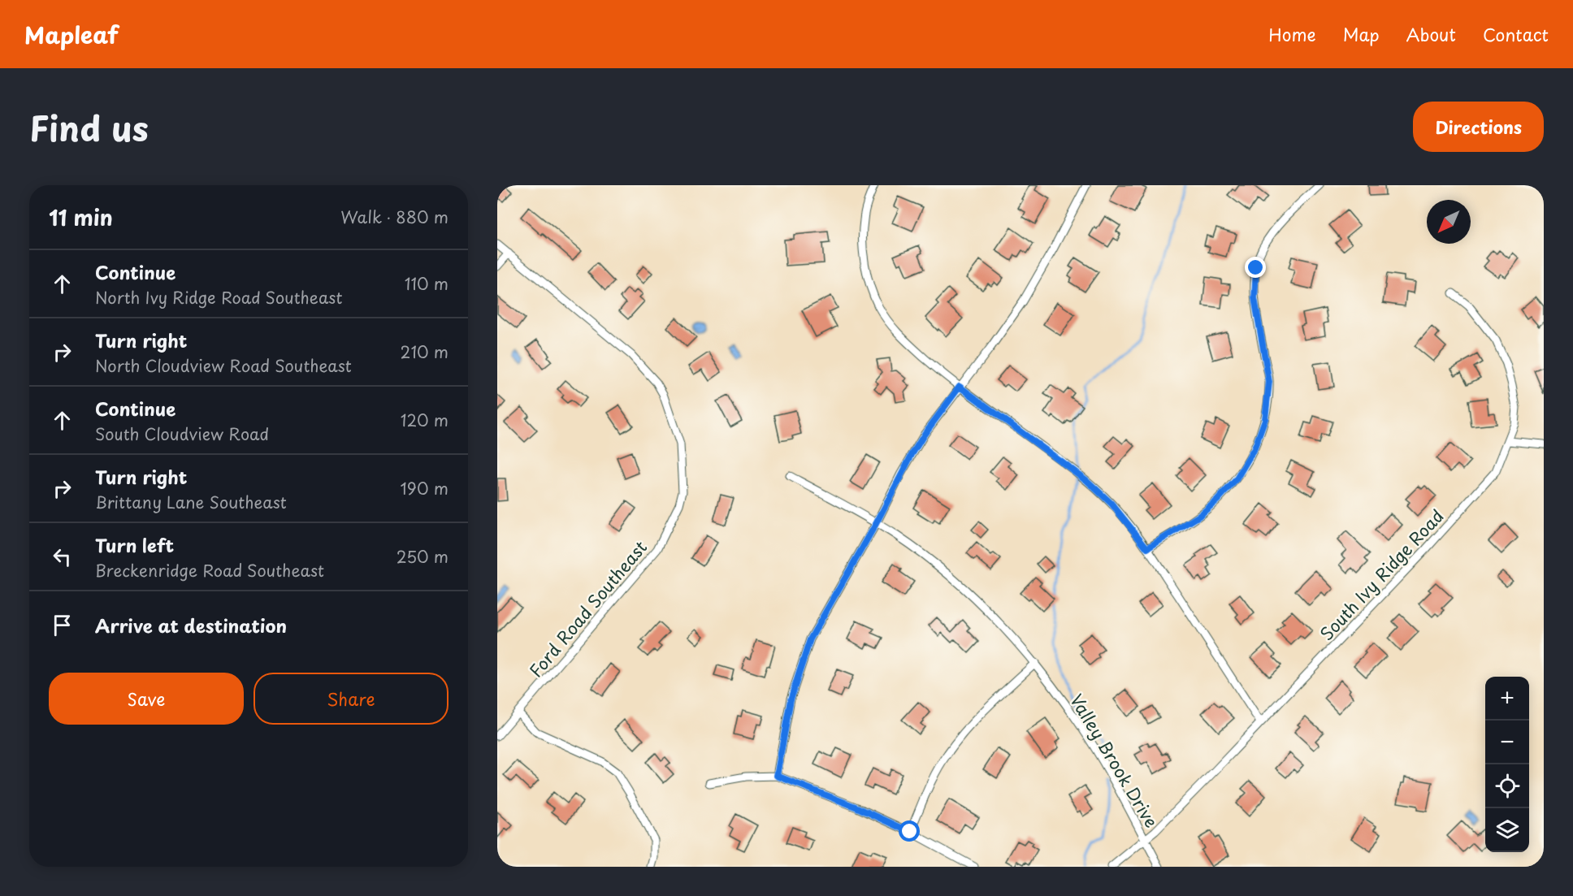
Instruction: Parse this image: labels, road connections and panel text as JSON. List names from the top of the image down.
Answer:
{
  "streets": {
    "street": ["South Ivy Ridge Road", "Ford Road Southeast", "Valley Brook Drive"]
  },
  "crossings": [
    ["South Ivy Ridge Road", "Valley Brook Drive"]
  ],
  "north": "bottom left",
  "page": {
    "header": "Mapleaf",
    "nav": [
      "Home",
      "Map",
      "About",
      "Contact"
    ],
    "title": "Find us",
    "buttons": [
      "Directions",
      ["Save", "Share"]
    ],
    "heading": ["11 min", "Walk · 880 m"],
    "list": [
      ["Continue", "North Ivy Ridge Road Southeast", "110 m"],
      ["Turn right", "North Cloudview Road Southeast", "210 m"],
      ["Continue", "South Cloudview Road", "120 m"],
      ["Turn right", "Brittany Lane Southeast", "190 m"],
      ["Turn left", "Breckenridge Road Southeast", "250 m"],
      "Arrive at destination"
    ],
    "map_buttons": ["+", "−"]
  }
}
